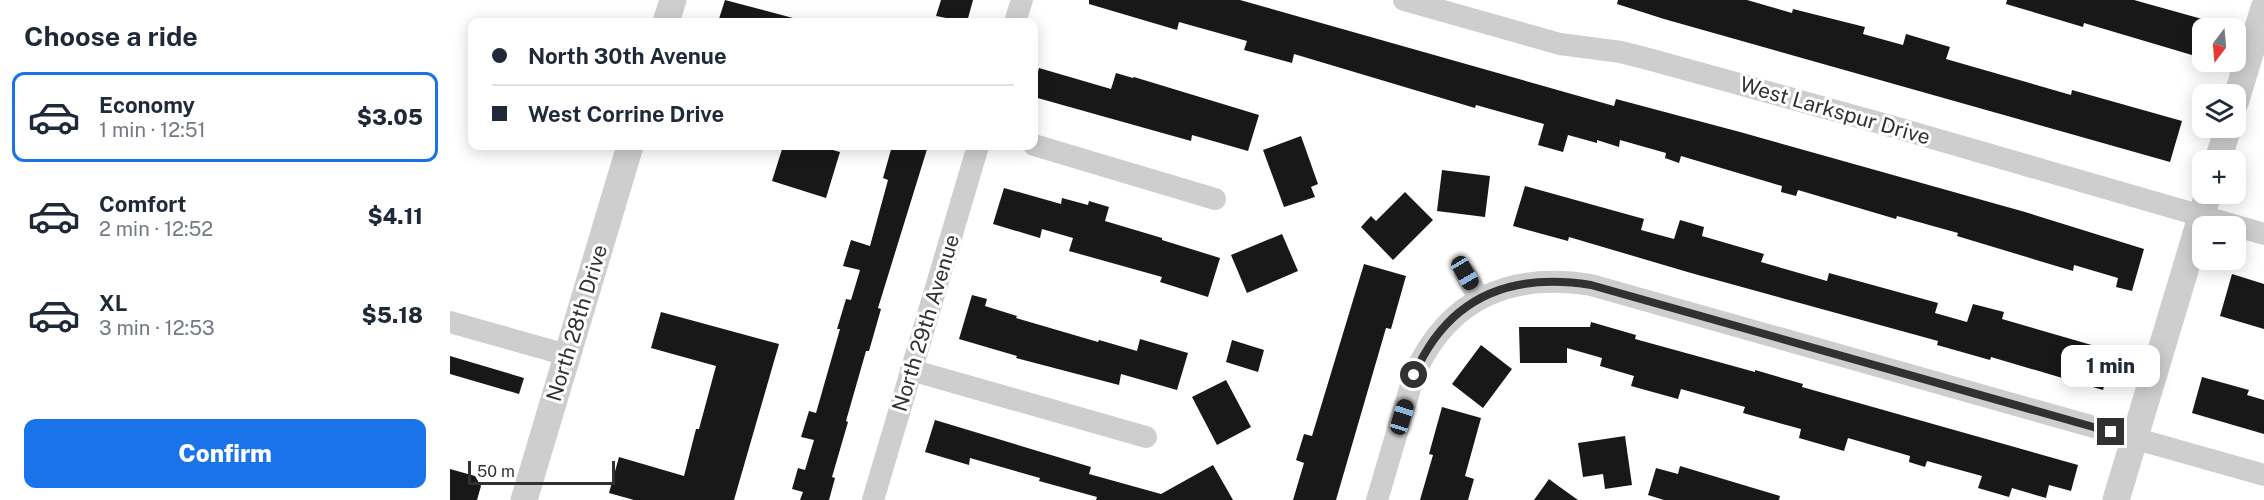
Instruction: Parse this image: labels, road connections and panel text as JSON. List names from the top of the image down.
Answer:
{
  "streets": {
    "street": ["West Larkspur Drive", "North 28th Drive", "North 29th Avenue"]
  },
  "scale_bar": "50 m",
  "north": "bottom",
  "page": {
    "heading": "Choose a ride",
    "map_buttons": ["+", "−"],
    "banner": ["North 30th Avenue", "West Corrine Drive"],
    "list": [
      {
        "name": "Economy",
        "note": "1 min · 12:51",
        "value": "$3.05"
      },
      {
        "name": "Comfort",
        "note": "2 min · 12:52",
        "value": "$4.11"
      },
      {
        "name": "XL",
        "note": "3 min · 12:53",
        "value": "$5.18"
      }
    ],
    "bubble": "1 min",
    "buttons": "Confirm",
    "scale": "50 m"
  }
}
